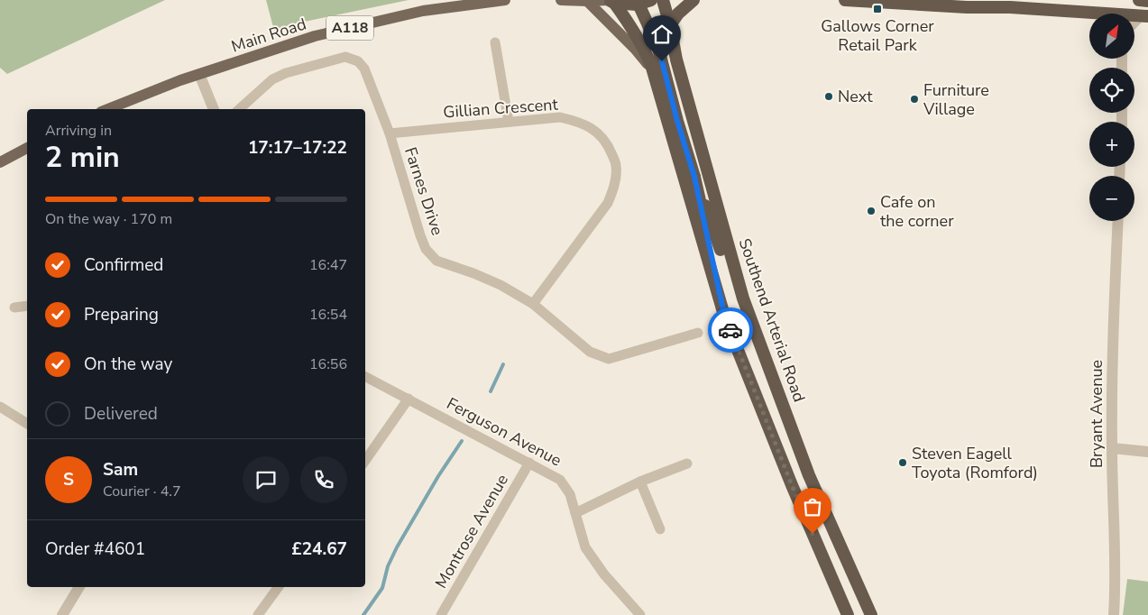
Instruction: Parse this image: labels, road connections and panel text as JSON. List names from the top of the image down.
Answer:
{
  "streets": {
    "highway": ["Southend Arterial Road"],
    "main road": ["A118", "Main Road"],
    "street": [
      "Gillian Crescent",
      "Farnes Drive",
      "Bryant Avenue",
      "Ferguson Avenue",
      "Montrose Avenue"
    ]
  },
  "crossings": [
    ["Gillian Crescent", "Farnes Drive"],
    ["Ferguson Avenue", "Montrose Avenue"]
  ],
  "places": {
    "transit": ["Gallows Corner Retail Park"],
    "other": [
      "Next",
      "Furniture Village",
      "Cafe on the corner",
      "Steven Eagell Toyota (Romford)"
    ]
  },
  "north": "top right",
  "page": {
    "map_buttons": ["+", "−"],
    "heading": ["2 min", "Arriving in", "17:17–17:22"],
    "panel": [
      "Sam",
      "Courier · 4.7",
      "Order #4601",
      "£24.67"
    ],
    "bar": "On the way · 170 m",
    "list": [
      ["Confirmed", "16:47"],
      ["Preparing", "16:54"],
      ["On the way", "16:56"],
      "Delivered"
    ],
    "round": "S"
  }
}
